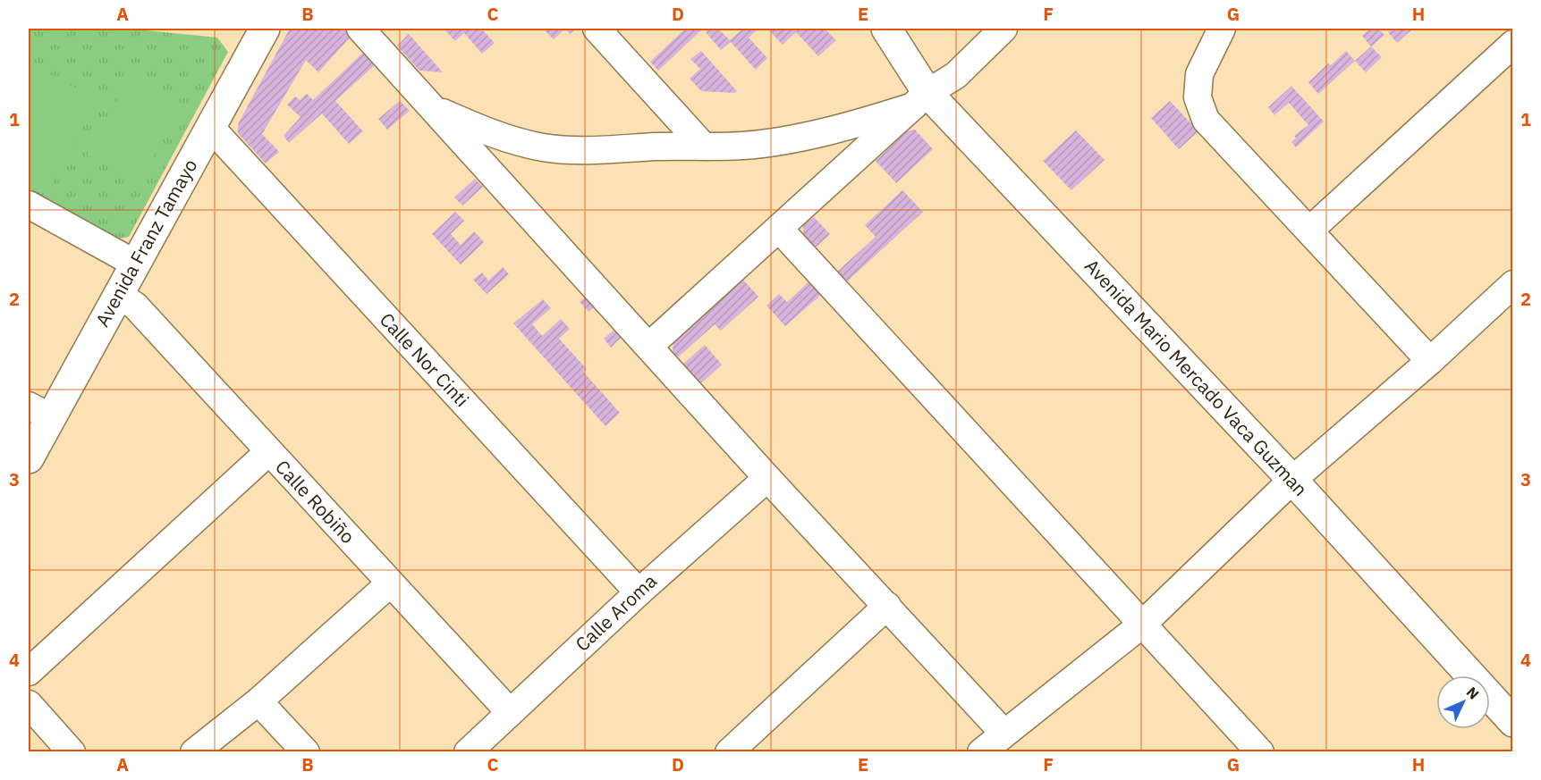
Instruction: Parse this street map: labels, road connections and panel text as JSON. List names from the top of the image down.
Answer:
{
  "streets": {
    "street": [
      "Avenida Franz Tamayo",
      "Calle Nor Cinti",
      "Avenida Mario Mercado Vaca Guzman",
      "Calle Robiño",
      "Calle Aroma"
    ]
  },
  "crossings": [
    ["Avenida Franz Tamayo", "Calle Nor Cinti"],
    ["Avenida Franz Tamayo", "Calle Robiño"],
    ["Calle Nor Cinti", "Calle Aroma"],
    ["Calle Robiño", "Calle Aroma"]
  ],
  "north": "top right",
  "grid": {
    "columns": [
      "A",
      "B",
      "C",
      "D",
      "E",
      "F",
      "G",
      "H"
    ],
    "rows": [
      "1",
      "2",
      "3",
      "4"
    ]
  }
}
